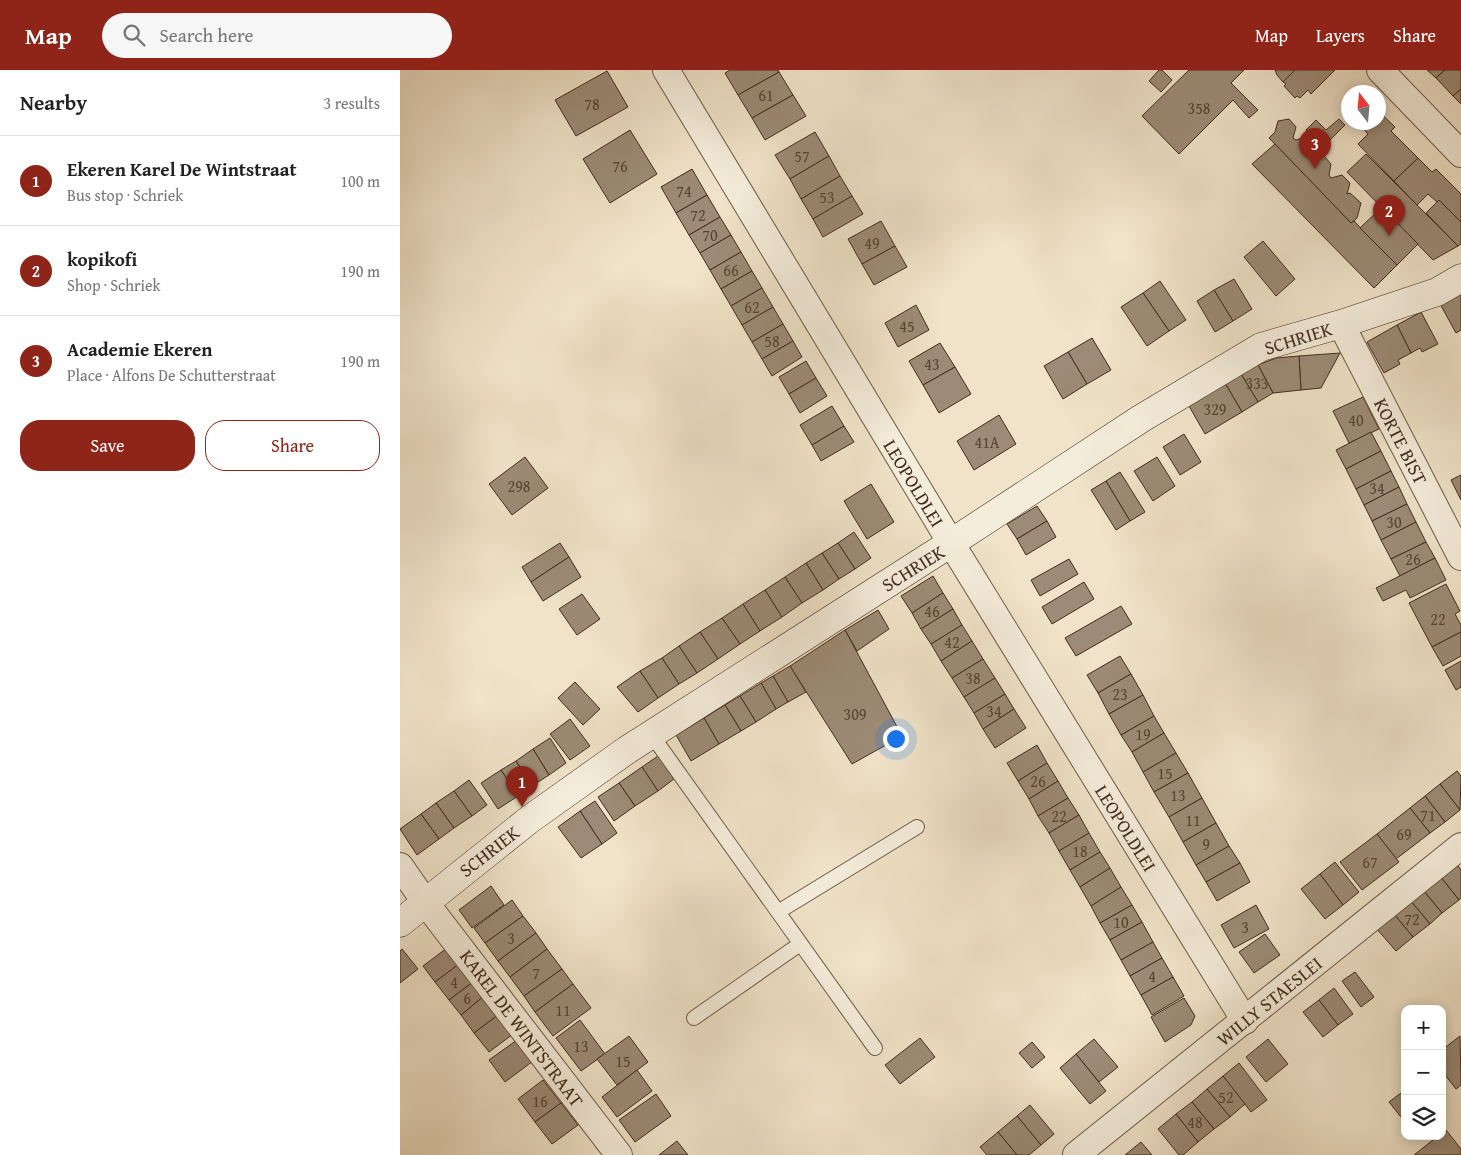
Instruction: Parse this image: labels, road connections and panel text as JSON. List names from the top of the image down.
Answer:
{
  "streets": {
    "street": [
      "SCHRIEK",
      "KORTE BIST",
      "LEOPOLDLEI",
      "WILLY STAESLEI",
      "KAREL DE WINTSTRAAT"
    ]
  },
  "crossings": [
    ["SCHRIEK", "KORTE BIST"],
    ["SCHRIEK", "LEOPOLDLEI"],
    ["SCHRIEK", "KAREL DE WINTSTRAAT"],
    ["LEOPOLDLEI", "WILLY STAESLEI"]
  ],
  "house_numbers": [
    "61",
    "78",
    "358",
    "57",
    "76",
    "74",
    "53",
    "72",
    "70",
    "49",
    "66",
    "62",
    "45",
    "58",
    "43",
    "333",
    "329",
    "40",
    "41A",
    "298",
    "34",
    "30",
    "26",
    "46",
    "22",
    "42",
    "38",
    "23",
    "34",
    "309",
    "19",
    "15",
    "26",
    "13",
    "71",
    "22",
    "11",
    "69",
    "9",
    "18",
    "67",
    "72",
    "10",
    "3",
    "3",
    "7",
    "4",
    "4",
    "6",
    "11",
    "13",
    "15",
    "52",
    "16",
    "48"
  ],
  "north": "top",
  "page": {
    "header": "Map",
    "search": "Search here",
    "nav": ["Map", "Layers", "Share"],
    "heading": ["Nearby", "3 results"],
    "pins": ["3", "2", "1"],
    "list": [
      {
        "mark": "1",
        "name": "Ekeren Karel De Wintstraat",
        "note": "Bus stop · Schriek",
        "value": "100 m"
      },
      {
        "mark": "2",
        "name": "kopikofi",
        "note": "Shop · Schriek",
        "value": "190 m"
      },
      {
        "mark": "3",
        "name": "Academie Ekeren",
        "note": "Place · Alfons De Schutterstraat",
        "value": "190 m"
      }
    ],
    "buttons": ["Save", "Share"],
    "map_buttons": ["+", "−"]
  }
}
